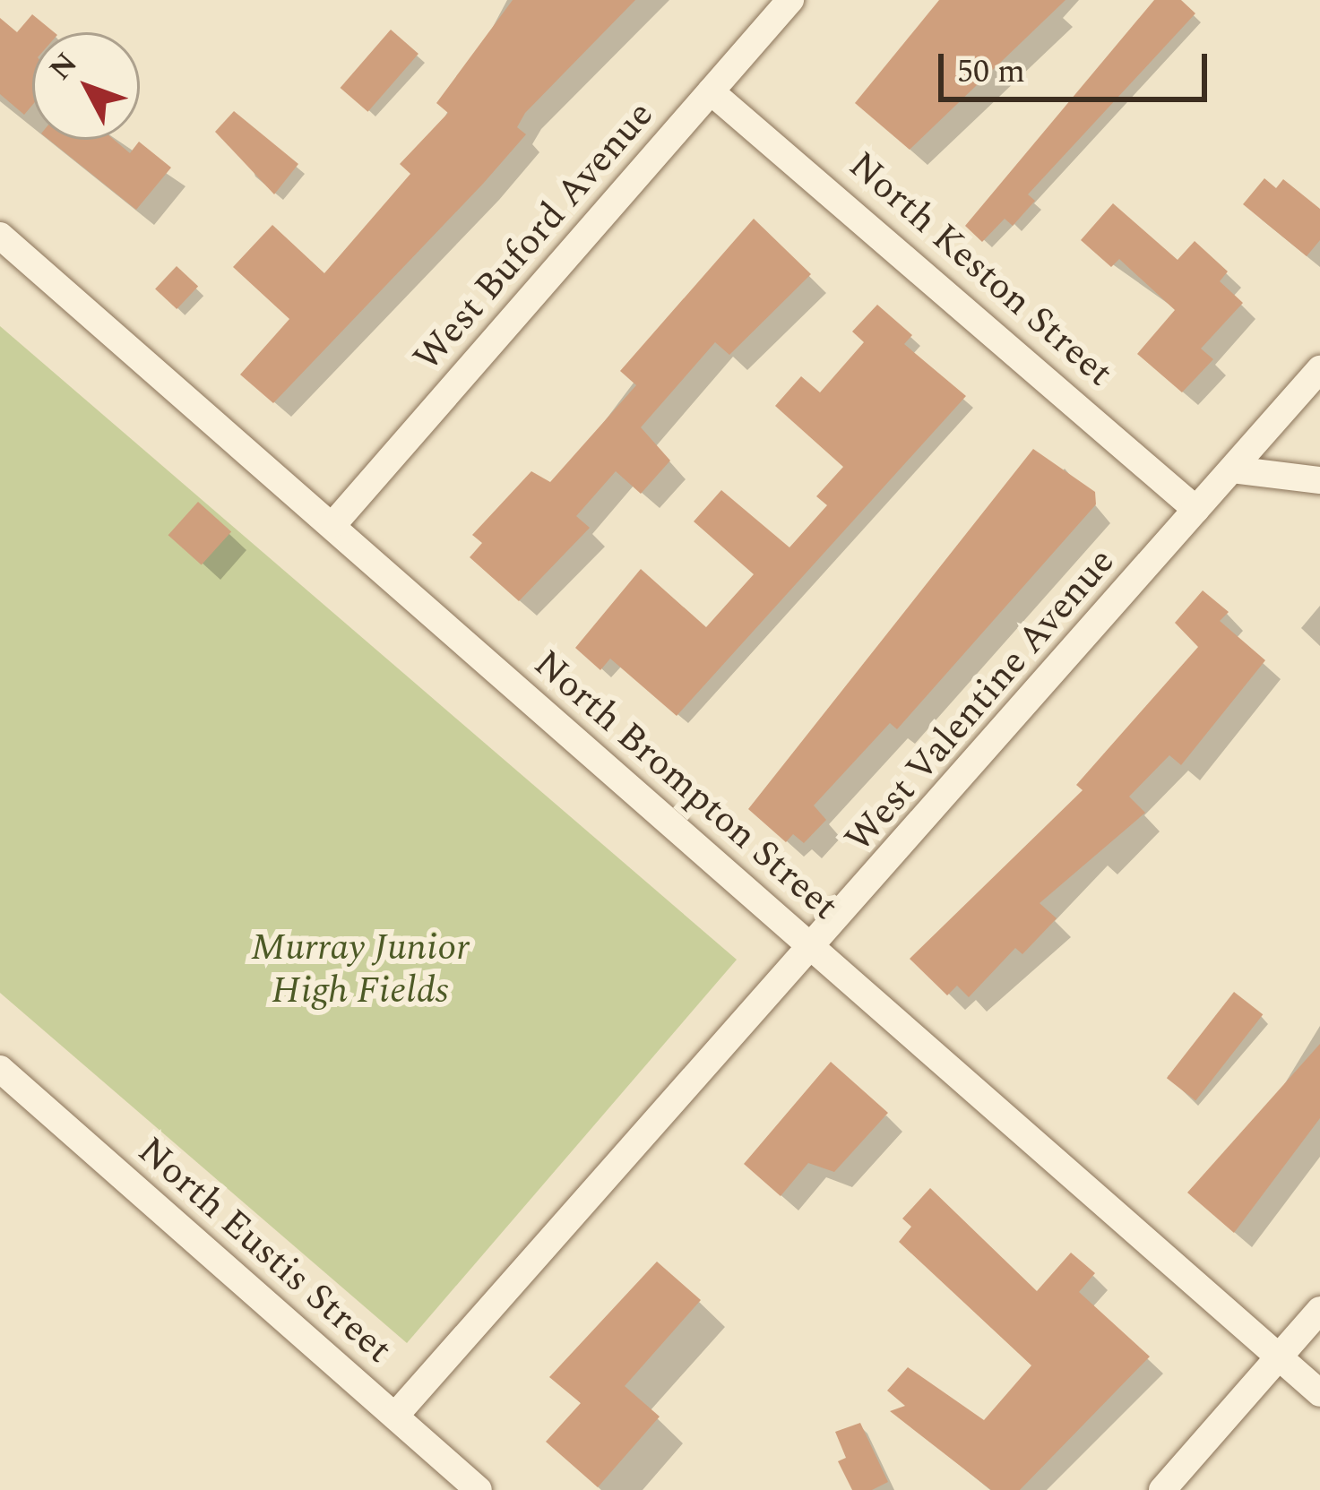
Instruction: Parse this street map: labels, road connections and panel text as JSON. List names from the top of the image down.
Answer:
{
  "streets": {
    "street": [
      "West Buford Avenue",
      "North Keston Street",
      "West Valentine Avenue",
      "North Brompton Street",
      "North Eustis Street"
    ]
  },
  "crossings": [
    ["West Buford Avenue", "North Keston Street"],
    ["West Buford Avenue", "North Brompton Street"],
    ["North Keston Street", "West Valentine Avenue"],
    ["West Valentine Avenue", "North Brompton Street"],
    ["West Valentine Avenue", "North Eustis Street"]
  ],
  "parks": ["Murray Junior High Fields"],
  "scale_bar": "50 m",
  "north": "top left"
}
